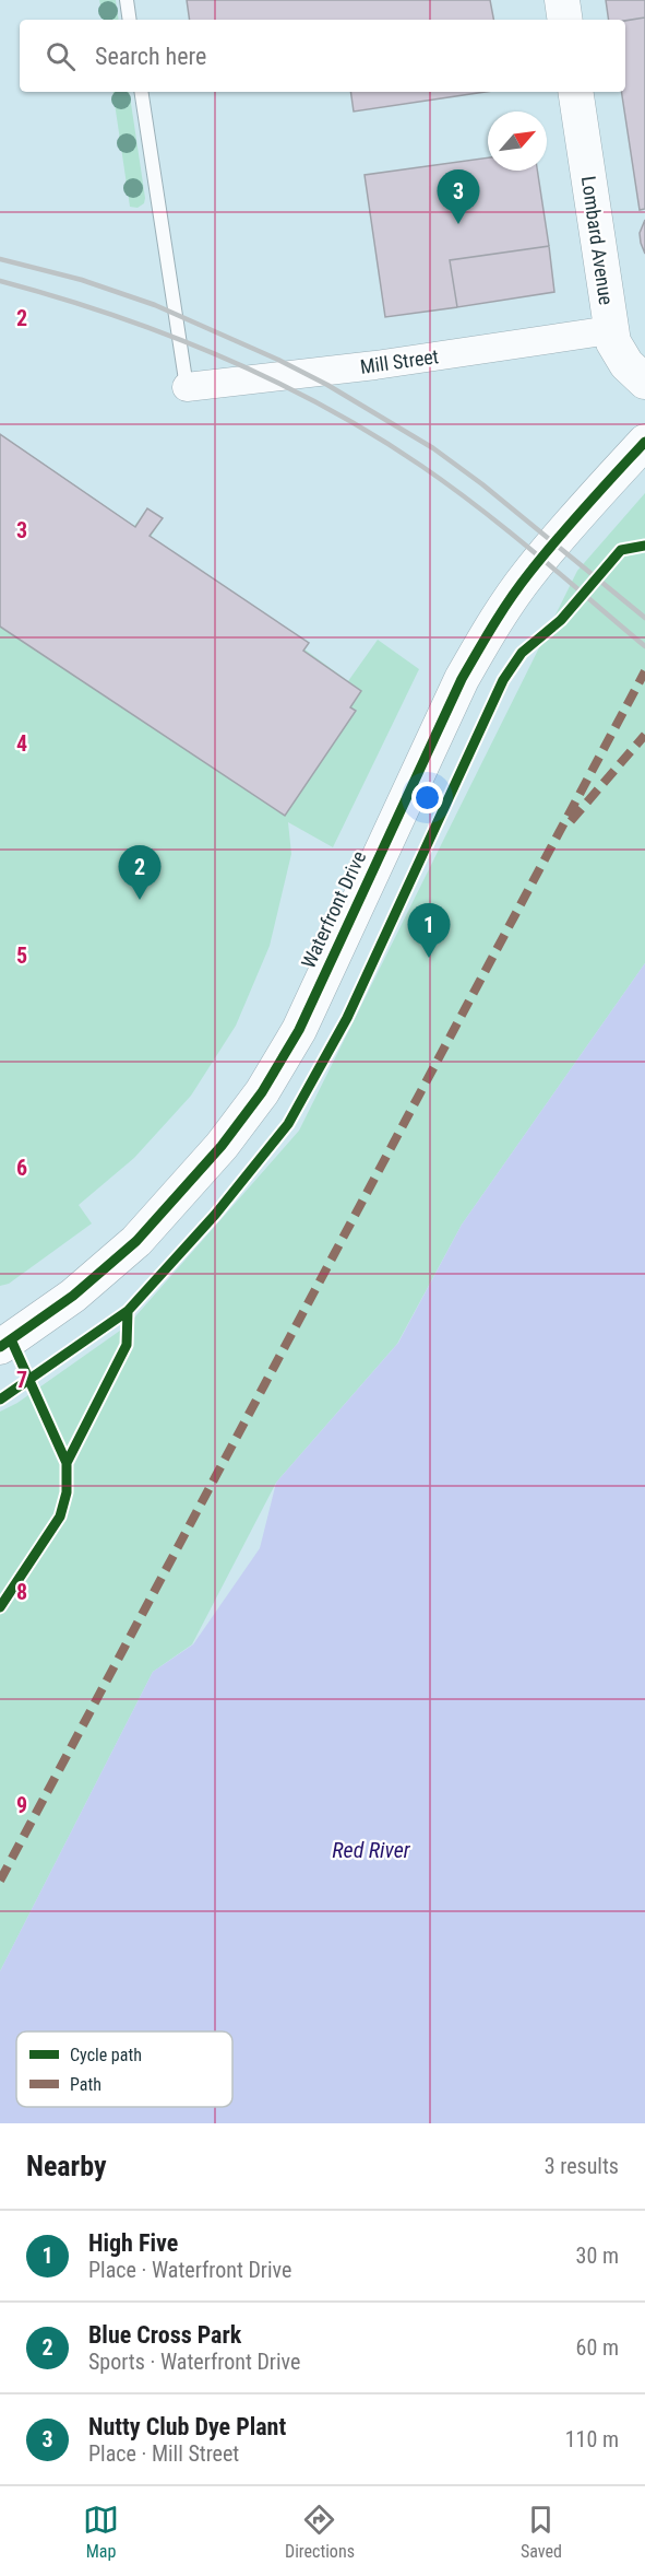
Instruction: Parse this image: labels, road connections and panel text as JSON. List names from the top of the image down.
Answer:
{
  "streets": {
    "street": ["Lombard Avenue", "Mill Street", "Waterfront Drive"]
  },
  "crossings": [
    ["Lombard Avenue", "Mill Street"]
  ],
  "water": ["Red River"],
  "legend": ["Cycle path", "Path"],
  "north": "top right",
  "page": {
    "search": "Search here",
    "pins": ["3", "2", "1"],
    "heading": ["Nearby", "3 results"],
    "list": [
      {
        "mark": "1",
        "name": "High Five",
        "note": "Place · Waterfront Drive",
        "value": "30 m"
      },
      {
        "mark": "2",
        "name": "Blue Cross Park",
        "note": "Sports · Waterfront Drive",
        "value": "60 m"
      },
      {
        "mark": "3",
        "name": "Nutty Club Dye Plant",
        "note": "Place · Mill Street",
        "value": "110 m"
      }
    ],
    "nav": ["Map", "Directions", "Saved"]
  },
  "grid": {
    "rows": [
      "2",
      "3",
      "4",
      "5",
      "6",
      "7",
      "8",
      "9"
    ]
  }
}
